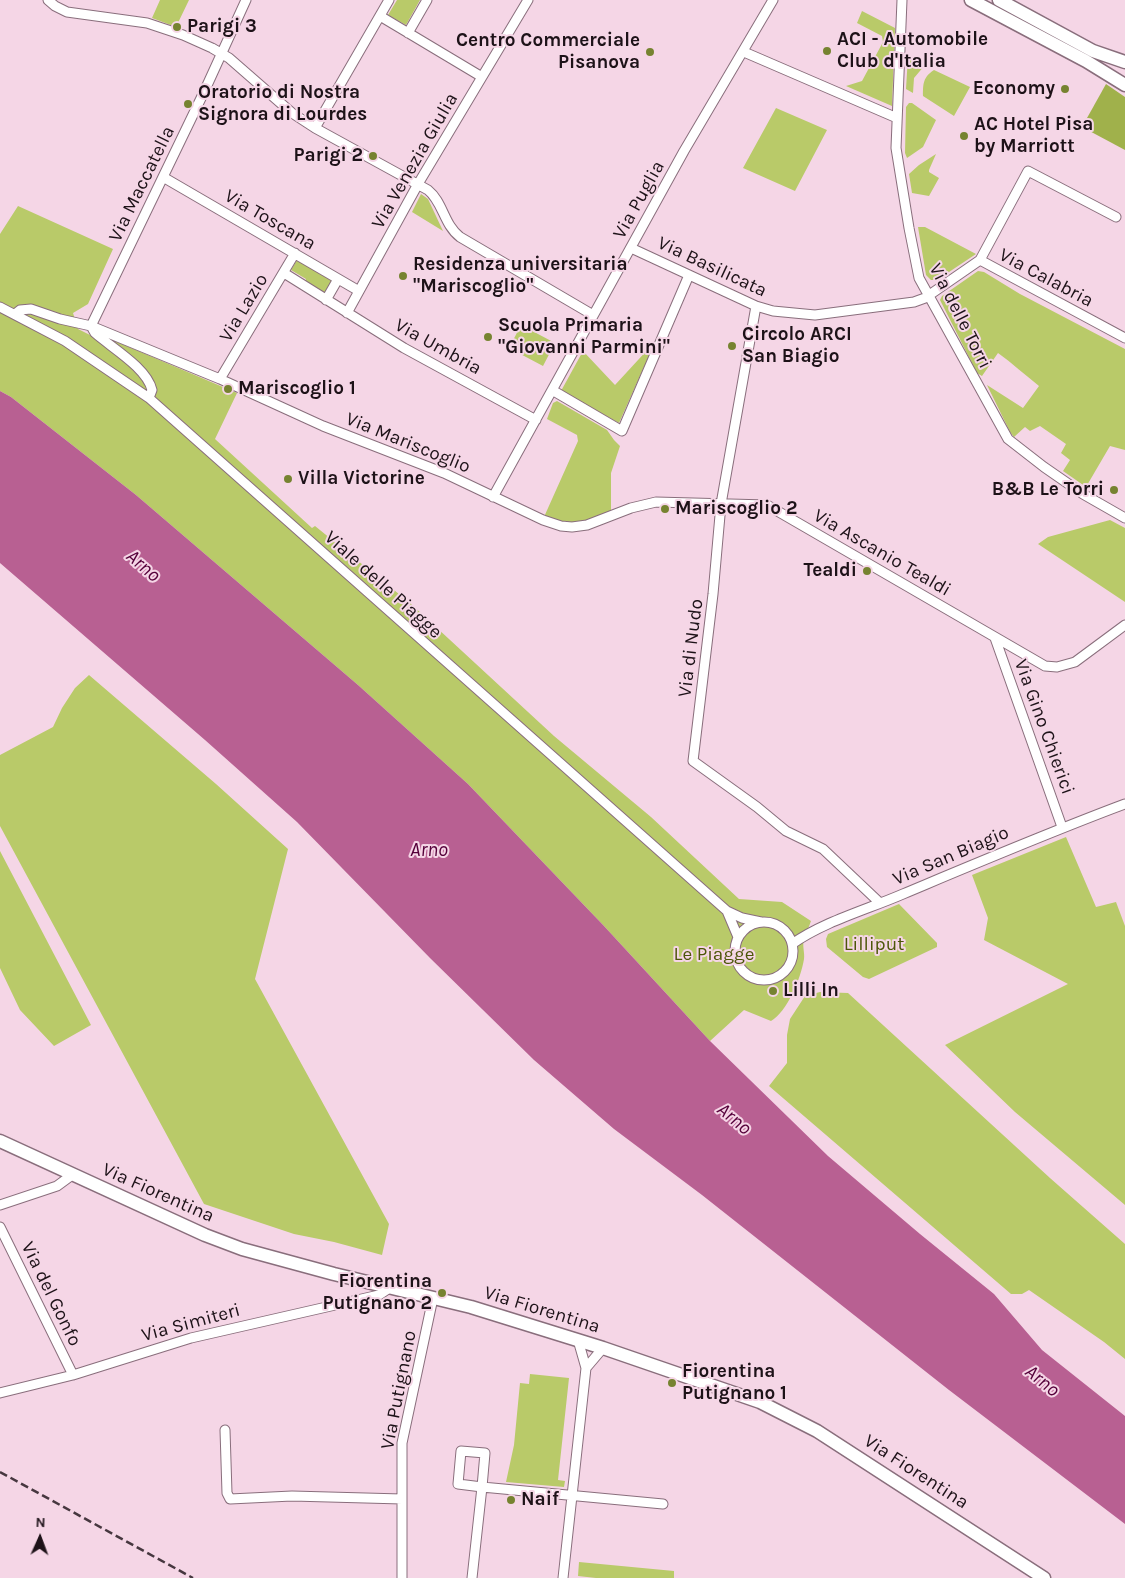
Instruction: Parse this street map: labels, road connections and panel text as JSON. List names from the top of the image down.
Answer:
{
  "streets": {
    "main road": ["Via Fiorentina"],
    "street": [
      "Via Venezia Giulia",
      "Via Maccatella",
      "Via Puglia",
      "Via Toscana",
      "Via Basilicata",
      "Via Calabria",
      "Via Lazio",
      "Via delle Torri",
      "Via Umbria",
      "Via Mariscoglio",
      "Via Ascanio Tealdi",
      "Viale delle Piagge",
      "Via di Nudo",
      "Via Gino Chierici",
      "Via San Biagio",
      "Via del Gonfo",
      "Via Simiteri",
      "Via Putignano"
    ]
  },
  "crossings": [
    ["Via Venezia Giulia", "Via Toscana"],
    ["Via Venezia Giulia", "Via Umbria"],
    ["Via Maccatella", "Via Toscana"],
    ["Via Maccatella", "Via Mariscoglio"],
    ["Via Puglia", "Via Basilicata"],
    ["Via Puglia", "Via Umbria"],
    ["Via Puglia", "Via Mariscoglio"],
    ["Via Toscana", "Via Lazio"],
    ["Via Basilicata", "Via Calabria"],
    ["Via Basilicata", "Via delle Torri"],
    ["Via Basilicata", "Via di Nudo"],
    ["Via Calabria", "Via delle Torri"],
    ["Via Lazio", "Via Umbria"],
    ["Via Lazio", "Via Mariscoglio"],
    ["Via Mariscoglio", "Via Ascanio Tealdi"],
    ["Via Mariscoglio", "Via di Nudo"],
    ["Via Ascanio Tealdi", "Via di Nudo"],
    ["Via Ascanio Tealdi", "Via Gino Chierici"],
    ["Viale delle Piagge", "Via San Biagio"],
    ["Via di Nudo", "Via San Biagio"],
    ["Via Gino Chierici", "Via San Biagio"],
    ["Via Fiorentina", "Via Simiteri"],
    ["Via Fiorentina", "Via Putignano"],
    ["Via del Gonfo", "Via Simiteri"]
  ],
  "water": ["Arno"],
  "parks": ["Lilliput", "Le Piagge"],
  "places": [
    "Parigi 3",
    "ACI - Automobile Club d'Italia",
    "Centro Commerciale Pisanova",
    "Economy",
    "Oratorio di Nostra Signora di Lourdes",
    "AC Hotel Pisa by Marriott",
    "Parigi 2",
    "Residenza universitaria \"Mariscoglio\"",
    "Scuola Primaria \"Giovanni Parmini\"",
    "Circolo ARCI San Biagio",
    "Mariscoglio 1",
    "Villa Victorine",
    "B&B Le Torri",
    "Mariscoglio 2",
    "Tealdi",
    "Lilli In",
    "Fiorentina Putignano 2",
    "Fiorentina Putignano 1",
    "Naif"
  ],
  "north": "top"
}
